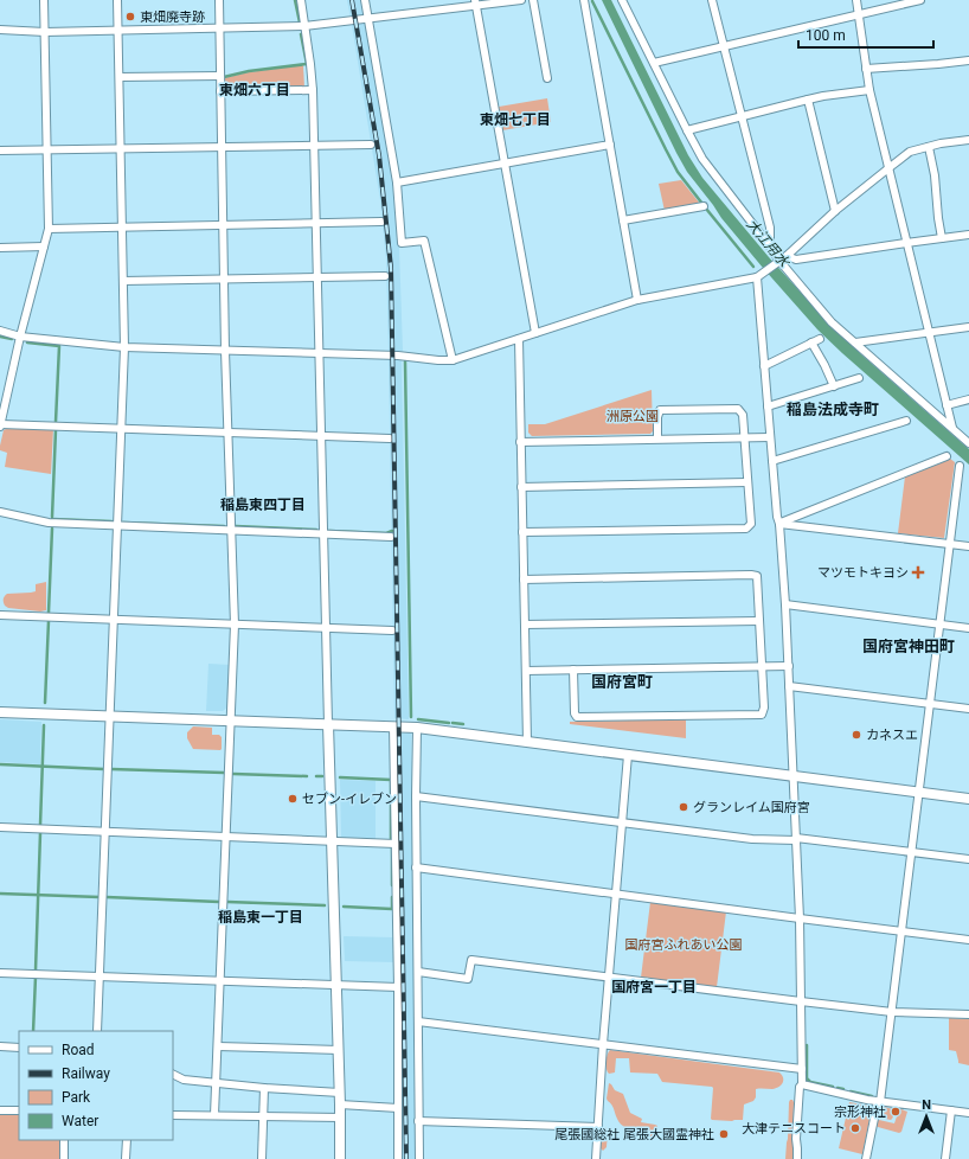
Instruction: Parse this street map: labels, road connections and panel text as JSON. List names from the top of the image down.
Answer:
{
  "districts": [
    "東畑六丁目",
    "東畑七丁目",
    "稲島法成寺町",
    "稲島東四丁目",
    "国府宮神田町",
    "国府宮町",
    "稲島東一丁目",
    "国府宮一丁目"
  ],
  "water": ["大江用水"],
  "parks": ["洲原公園", "国府宮ふれあい公園"],
  "places": {
    "other": [
      "東畑廃寺跡",
      "カネスエ",
      "セブン-イレブン",
      "グランレイム国府宮",
      "宗形神社",
      "大津テニスコート",
      "尾張國総社 尾張大國霊神社"
    ],
    "health": ["マツモトキヨシ"]
  },
  "legend": [
    "Road",
    "Railway",
    "Park",
    "Water"
  ],
  "scale_bar": "100 m",
  "north": "top"
}
